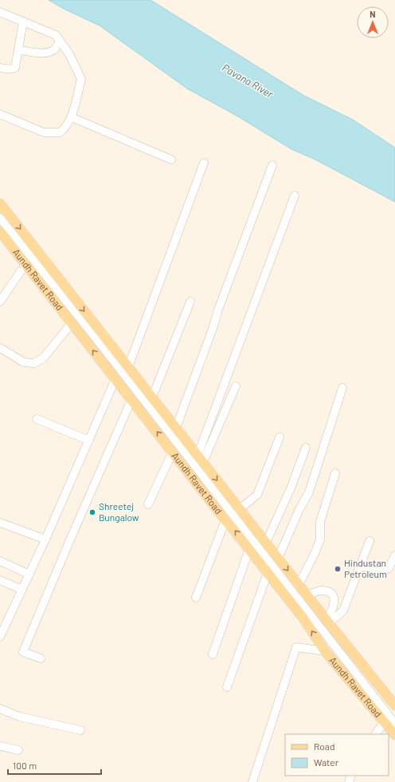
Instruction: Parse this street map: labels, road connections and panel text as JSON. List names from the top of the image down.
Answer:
{
  "streets": {
    "main road": ["Aundh Ravet Road"]
  },
  "water": ["Pavana River"],
  "places": ["Shreetej Bungalow", "Hindustan Petroleum"],
  "legend": ["Road", "Water"],
  "scale_bar": "100 m",
  "north": "top"
}
